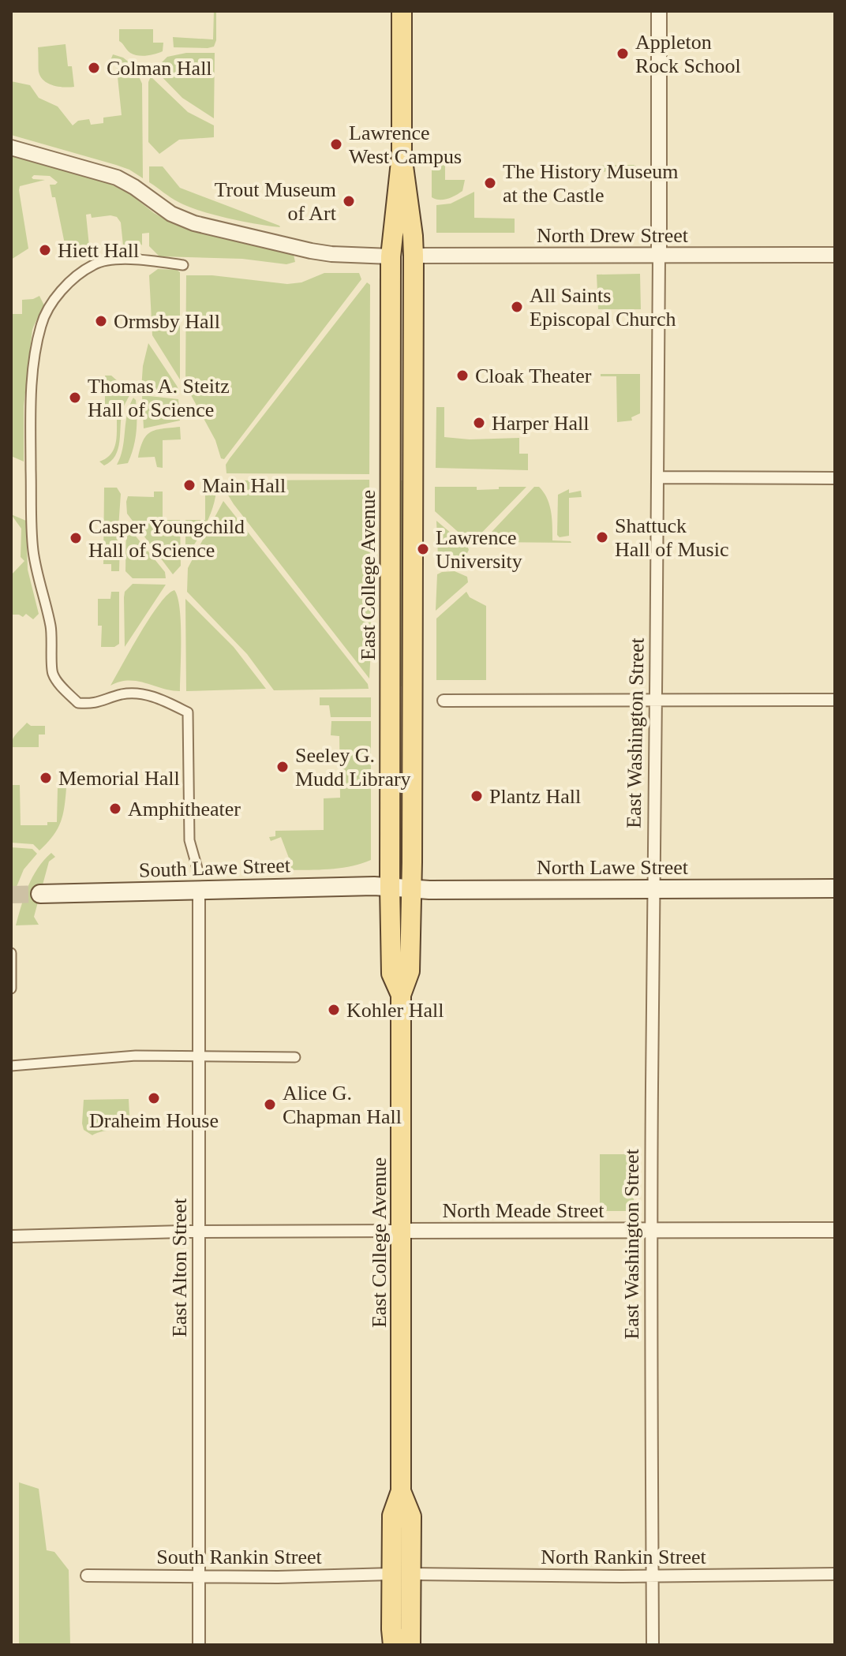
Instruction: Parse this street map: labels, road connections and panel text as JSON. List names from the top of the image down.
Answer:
{
  "streets": {
    "main road": ["East College Avenue", "North Lawe Street", "South Lawe Street"],
    "street": [
      "North Drew Street",
      "East Washington Street",
      "North Meade Street",
      "East Alton Street",
      "South Rankin Street",
      "North Rankin Street"
    ]
  },
  "crossings": [
    ["North Drew Street", "East College Avenue"],
    ["North Drew Street", "East Washington Street"],
    ["East College Avenue", "North Lawe Street"],
    ["East College Avenue", "South Lawe Street"],
    ["East College Avenue", "North Meade Street"],
    ["East College Avenue", "South Rankin Street"],
    ["East College Avenue", "North Rankin Street"],
    ["East Washington Street", "North Lawe Street"],
    ["East Washington Street", "North Meade Street"],
    ["East Washington Street", "North Rankin Street"],
    ["North Lawe Street", "South Lawe Street"],
    ["South Lawe Street", "East Alton Street"],
    ["East Alton Street", "South Rankin Street"]
  ],
  "places": [
    "Appleton Rock School",
    "Colman Hall",
    "Lawrence West Campus",
    "The History Museum at the Castle",
    "Trout Museum of Art",
    "Hiett Hall",
    "All Saints Episcopal Church",
    "Ormsby Hall",
    "Cloak Theater",
    "Thomas A. Steitz Hall of Science",
    "Harper Hall",
    "Main Hall",
    "Shattuck Hall of Music",
    "Casper Youngchild Hall of Science",
    "Lawrence University",
    "Seeley G. Mudd Library",
    "Memorial Hall",
    "Plantz Hall",
    "Amphitheater",
    "Kohler Hall",
    "Draheim House",
    "Alice G. Chapman Hall"
  ]
}
